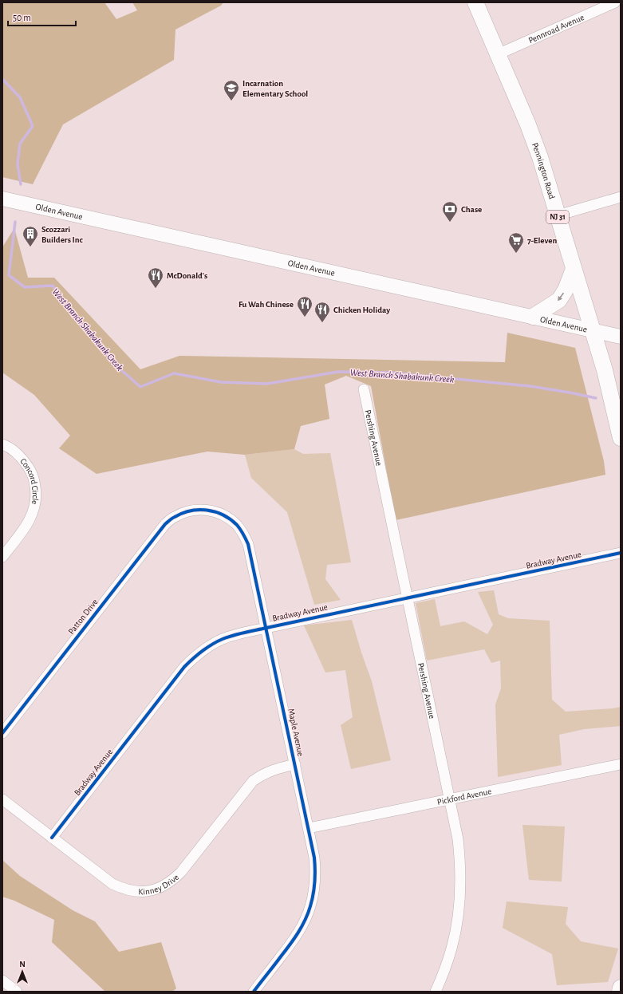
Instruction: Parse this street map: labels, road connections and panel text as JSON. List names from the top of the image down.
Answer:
{
  "streets": {
    "main road": ["Pennington Road", "Olden Avenue", "NJ 31"],
    "street": [
      "Pennroad Avenue",
      "Pershing Avenue",
      "Concord Circle",
      "Bradway Avenue",
      "Patton Drive",
      "Maple Avenue",
      "Pickford Avenue",
      "Kinney Drive"
    ]
  },
  "crossings": [
    ["Pennroad Avenue", "Pennington Road"],
    ["Pennington Road", "Olden Avenue"],
    ["Pershing Avenue", "Bradway Avenue"],
    ["Pershing Avenue", "Pickford Avenue"],
    ["Bradway Avenue", "Maple Avenue"],
    ["Bradway Avenue", "Kinney Drive"],
    ["Patton Drive", "Maple Avenue"],
    ["Maple Avenue", "Pickford Avenue"],
    ["Maple Avenue", "Kinney Drive"]
  ],
  "water": ["West Branch Shabakunk Creek"],
  "places": {
    "school or university": ["Incarnation Elementary School"],
    "bank": ["Chase"],
    "building": ["Scozzari Builders Inc"],
    "supermarket": ["7-Eleven"],
    "restaurant": ["McDonald's", "Fu Wah Chinese", "Chicken Holiday"]
  },
  "scale_bar": "50 m",
  "north": "top"
}
